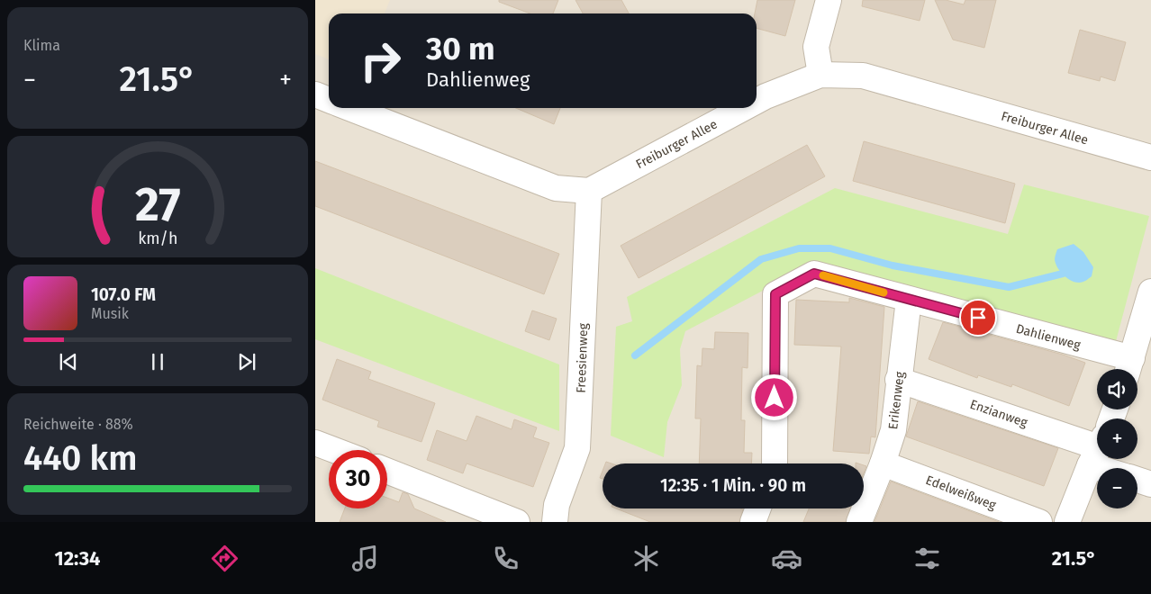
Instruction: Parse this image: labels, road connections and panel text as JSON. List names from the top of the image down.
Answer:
{
  "streets": {
    "street": [
      "Freiburger Allee",
      "Dahlienweg",
      "Freesienweg",
      "Erikenweg",
      "Enzianweg",
      "Edelweißweg"
    ]
  },
  "crossings": [
    ["Freiburger Allee", "Freesienweg"],
    ["Dahlienweg", "Erikenweg"],
    ["Erikenweg", "Enzianweg"],
    ["Erikenweg", "Edelweißweg"]
  ],
  "page": {
    "tile": [
      "Klima",
      ["Reichweite · 88%", "440 km"]
    ],
    "turn": ["30 m", "Dahlienweg"],
    "heat": ["−", "21.5°", "+"],
    "song": ["107.0 FM", "Musik"],
    "map_buttons": ["+", "−"],
    "limit": "30",
    "trip": "12:35 · 1 Min. · 90 m",
    "tabs": ["12:34", "21.5°"],
    "gauge": ["27", "km/h"]
  }
}
